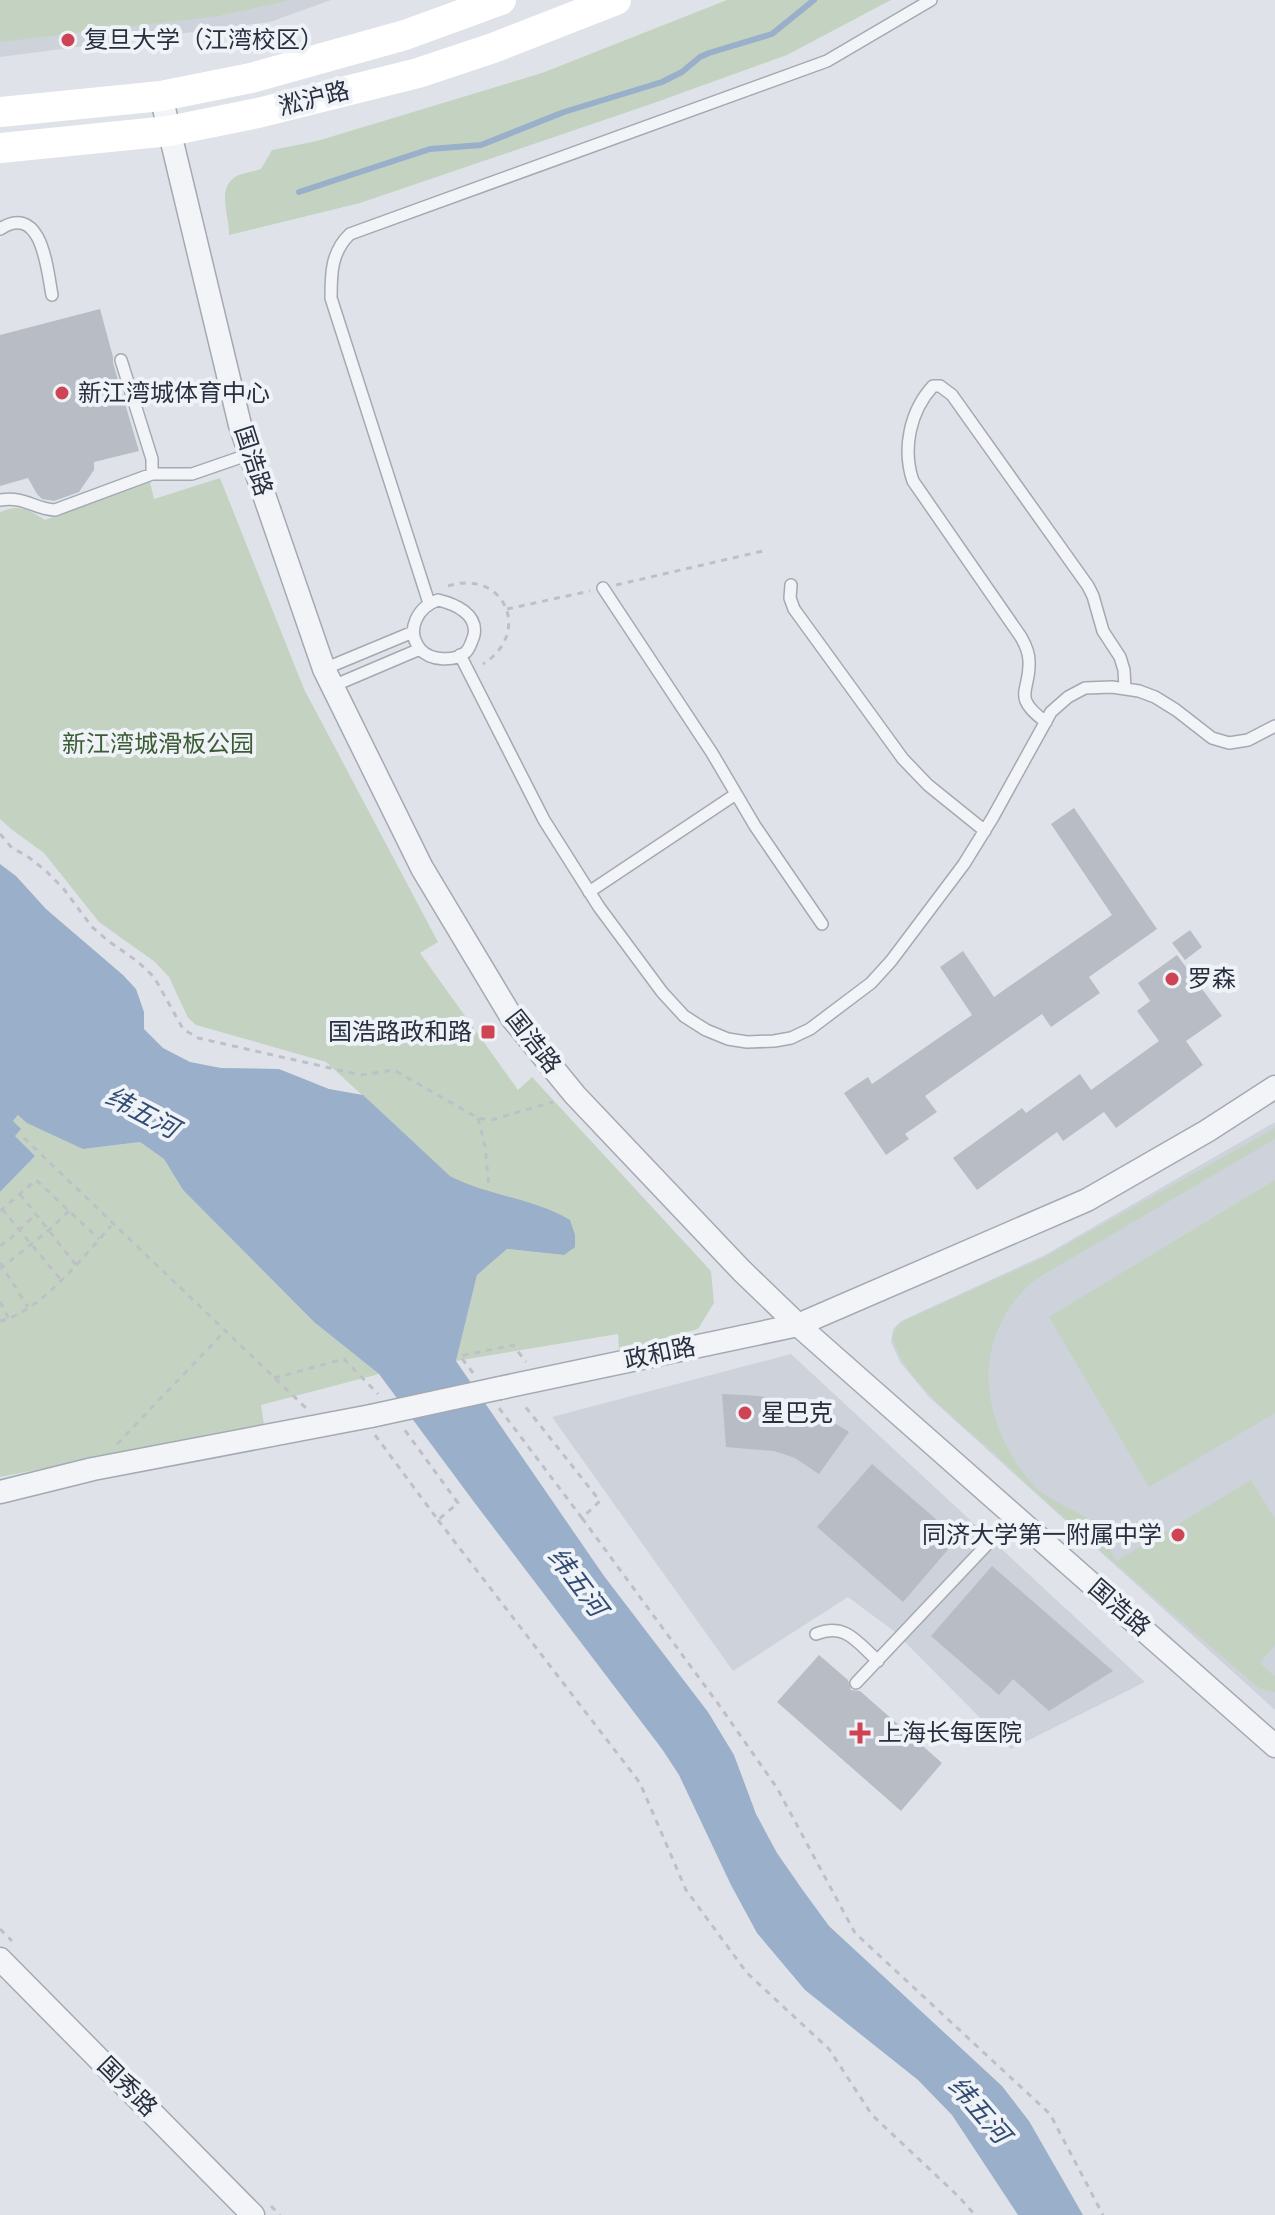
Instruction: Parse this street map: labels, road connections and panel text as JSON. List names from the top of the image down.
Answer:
{
  "streets": {
    "main road": ["淞沪路"],
    "street": ["国浩路", "政和路", "国秀路"]
  },
  "crossings": [
    ["淞沪路", "国浩路"],
    ["国浩路", "政和路"]
  ],
  "water": ["纬五河"],
  "parks": ["新江湾城滑板公园"],
  "places": {
    "other": [
      "复旦大学（江湾校区）",
      "新江湾城体育中心",
      "罗森",
      "星巴克",
      "同济大学第一附属中学"
    ],
    "transit": ["国浩路政和路"],
    "health": ["上海长每医院"]
  }
}
